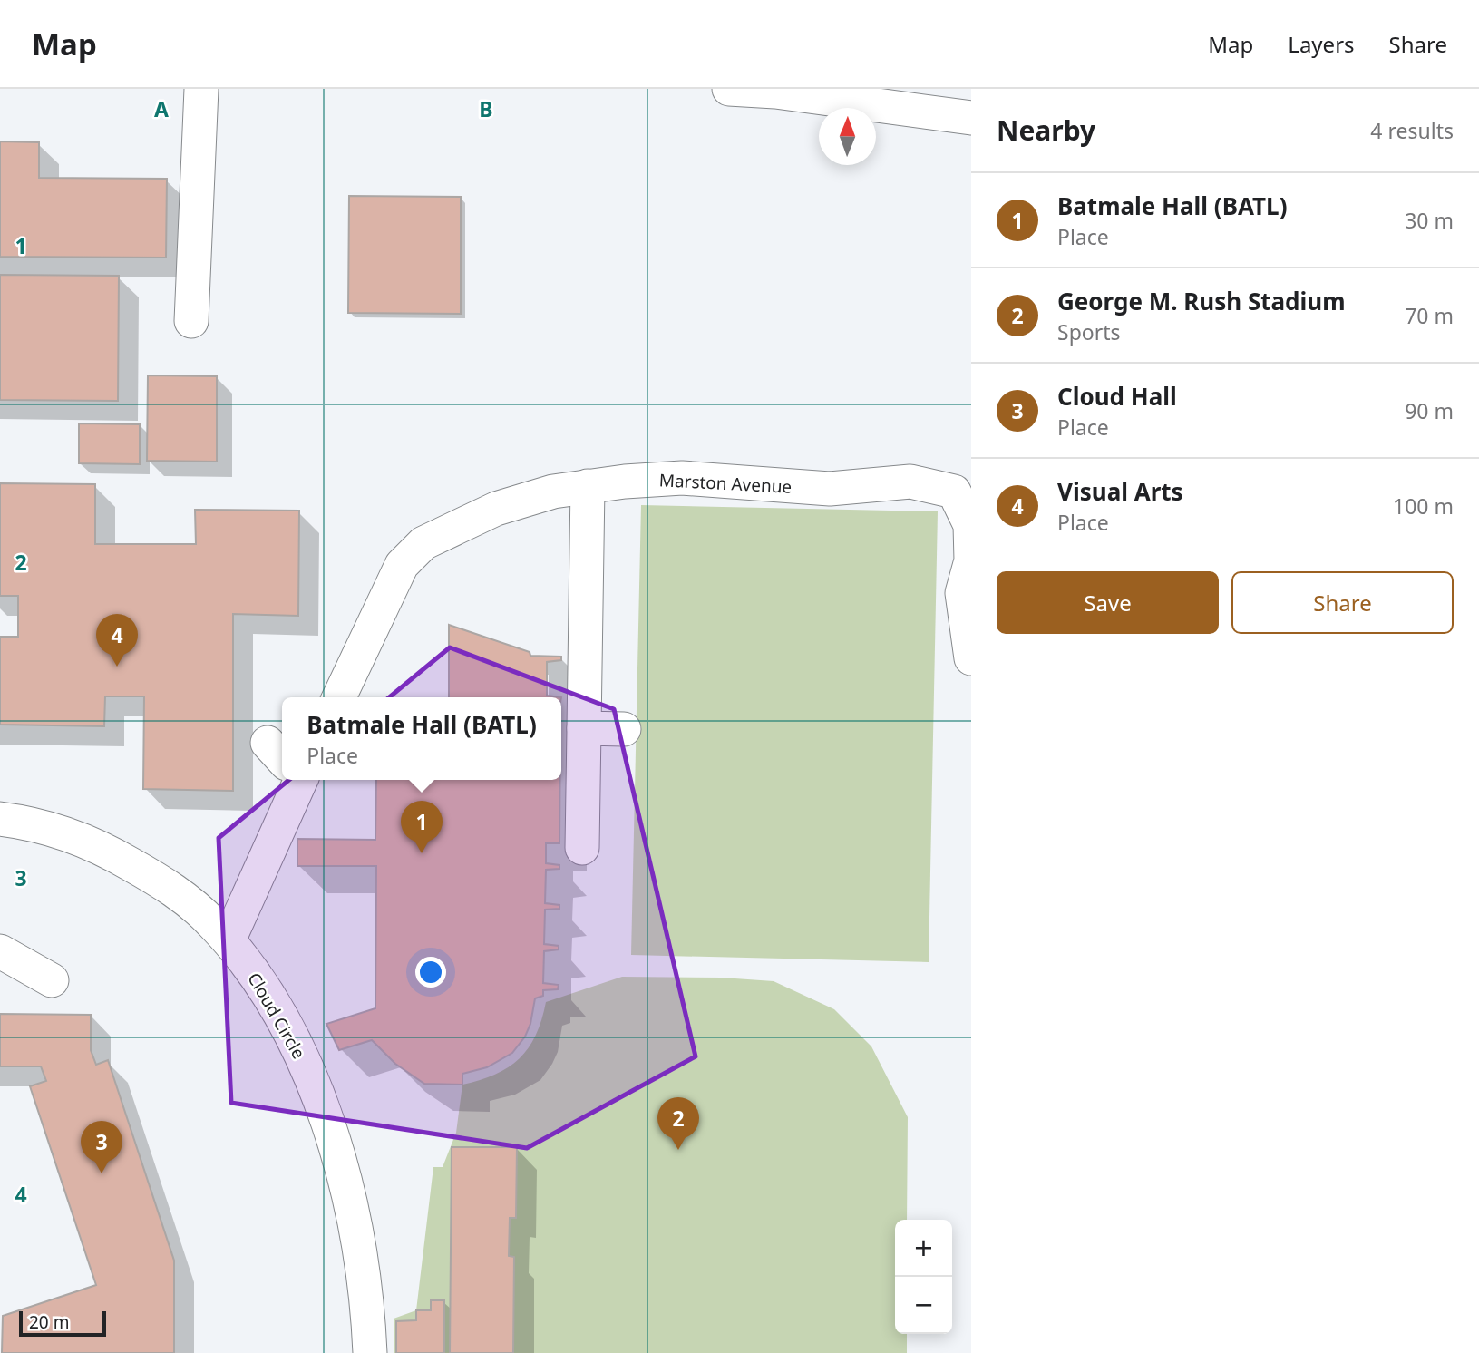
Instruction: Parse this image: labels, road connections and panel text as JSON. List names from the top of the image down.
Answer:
{
  "streets": {
    "street": ["Marston Avenue", "Cloud Circle"]
  },
  "scale_bar": "20 m",
  "north": "top",
  "page": {
    "header": "Map",
    "nav": ["Map", "Layers", "Share"],
    "heading": ["Nearby", "4 results"],
    "list": [
      {
        "mark": "1",
        "name": "Batmale Hall (BATL)",
        "note": "Place",
        "value": "30 m"
      },
      {
        "mark": "2",
        "name": "George M. Rush Stadium",
        "note": "Sports",
        "value": "70 m"
      },
      {
        "mark": "3",
        "name": "Cloud Hall",
        "note": "Place",
        "value": "90 m"
      },
      {
        "mark": "4",
        "name": "Visual Arts",
        "note": "Place",
        "value": "100 m"
      }
    ],
    "buttons": ["Save", "Share"],
    "pins": [
      "4",
      "1",
      "2",
      "3"
    ],
    "popup": ["Batmale Hall (BATL)", "Place"],
    "map_buttons": ["+", "−"],
    "scale": "20 m"
  },
  "grid": {
    "columns": ["A", "B"],
    "rows": [
      "1",
      "2",
      "3",
      "4"
    ]
  }
}
